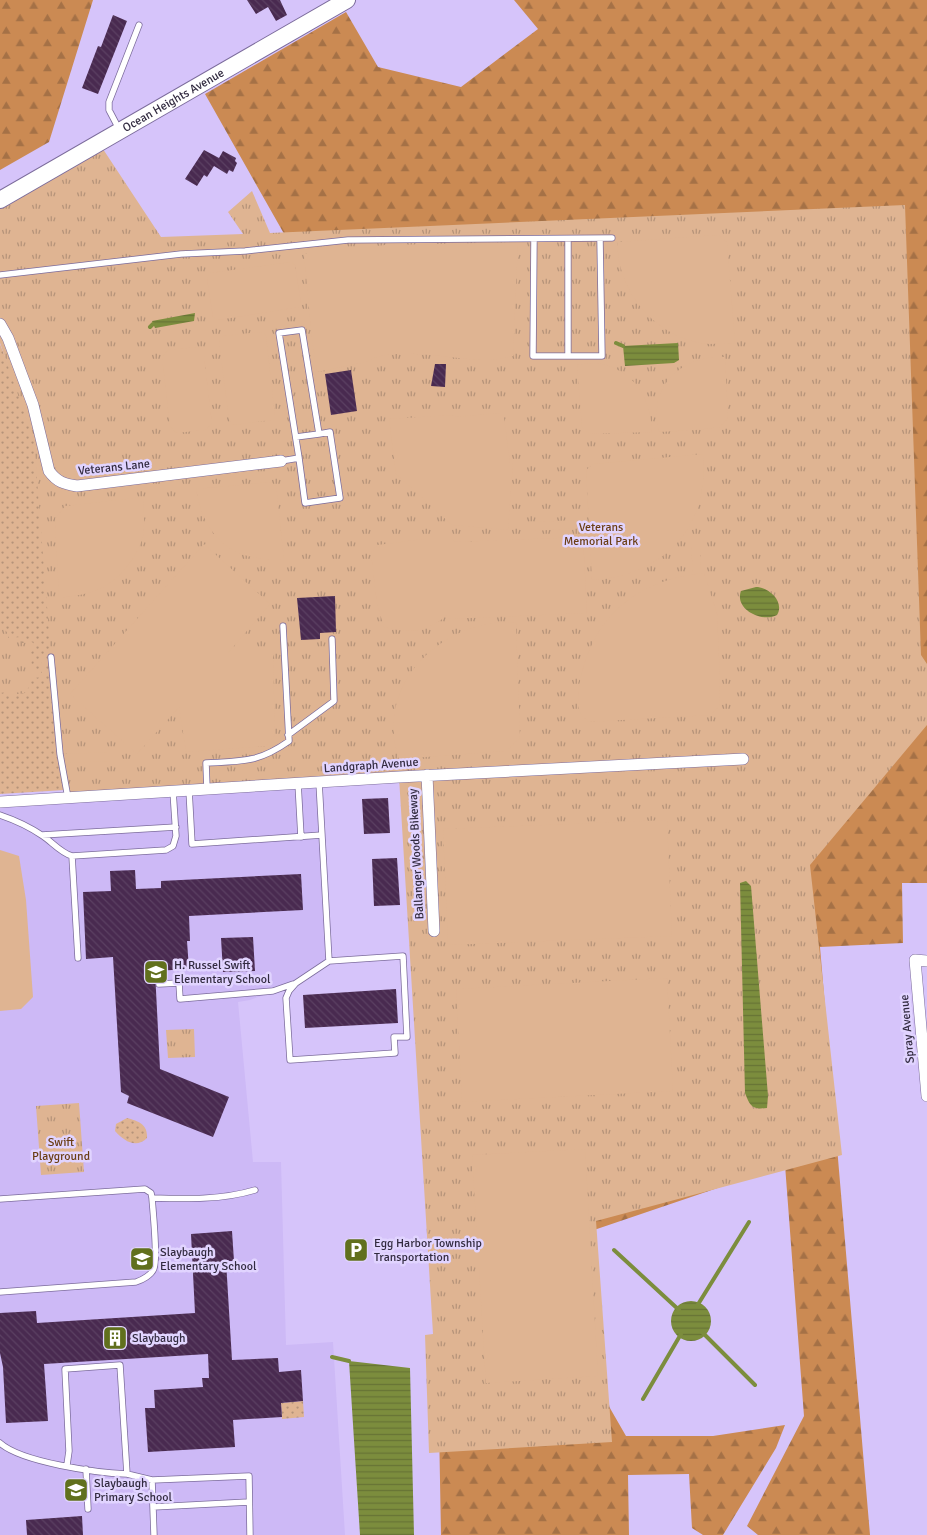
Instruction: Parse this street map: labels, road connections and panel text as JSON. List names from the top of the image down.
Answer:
{
  "streets": {
    "main road": ["Ocean Heights Avenue"],
    "street": [
      "Veterans Lane",
      "Landgraph Avenue",
      "Ballanger Woods Bikeway",
      "Spray Avenue"
    ]
  },
  "crossings": [
    ["Landgraph Avenue", "Ballanger Woods Bikeway"]
  ],
  "parks": ["Veterans Memorial Park", "Swift Playground"],
  "places": {
    "school or university": ["H. Russel Swift Elementary School", "Slaybaugh Elementary School", "Slaybaugh Primary School"],
    "parking": ["Egg Harbor Township Transportation"],
    "building": ["Slaybaugh"]
  }
}
